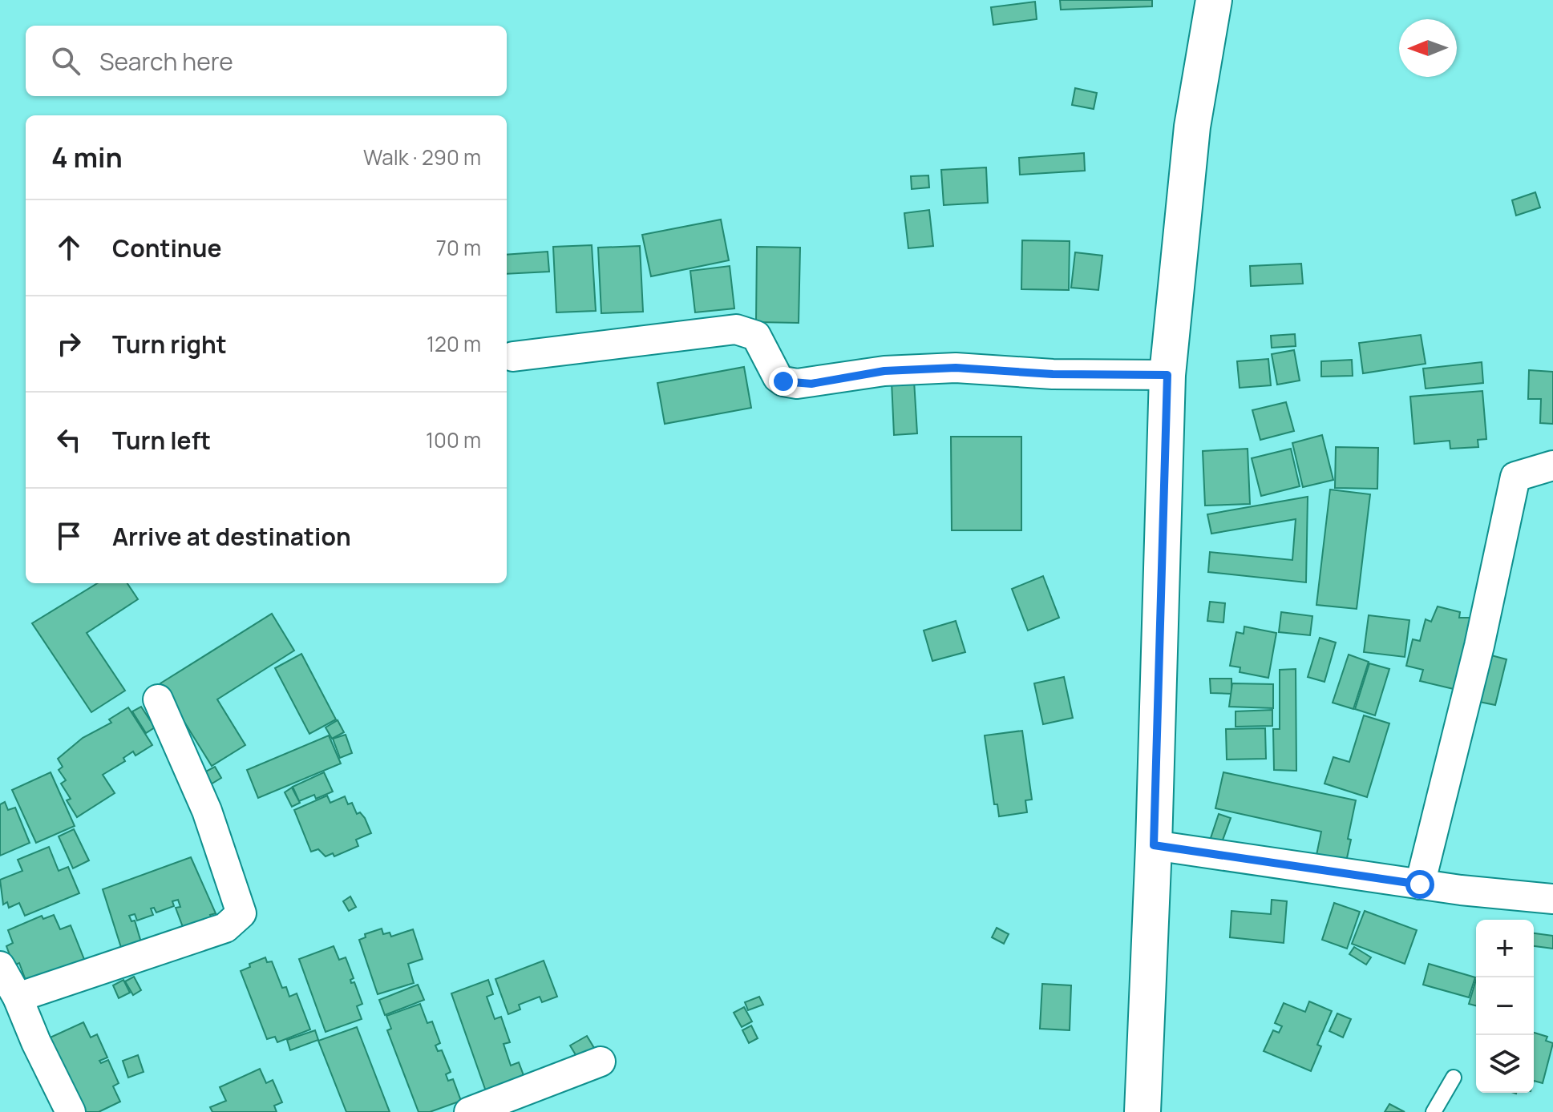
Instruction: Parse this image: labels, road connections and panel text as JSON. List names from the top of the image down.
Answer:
{
  "north": "left",
  "page": {
    "search": "Search here",
    "heading": ["4 min", "Walk · 290 m"],
    "list": [
      ["Continue", "70 m"],
      ["Turn right", "120 m"],
      ["Turn left", "100 m"],
      "Arrive at destination"
    ],
    "map_buttons": ["+", "−"]
  }
}
